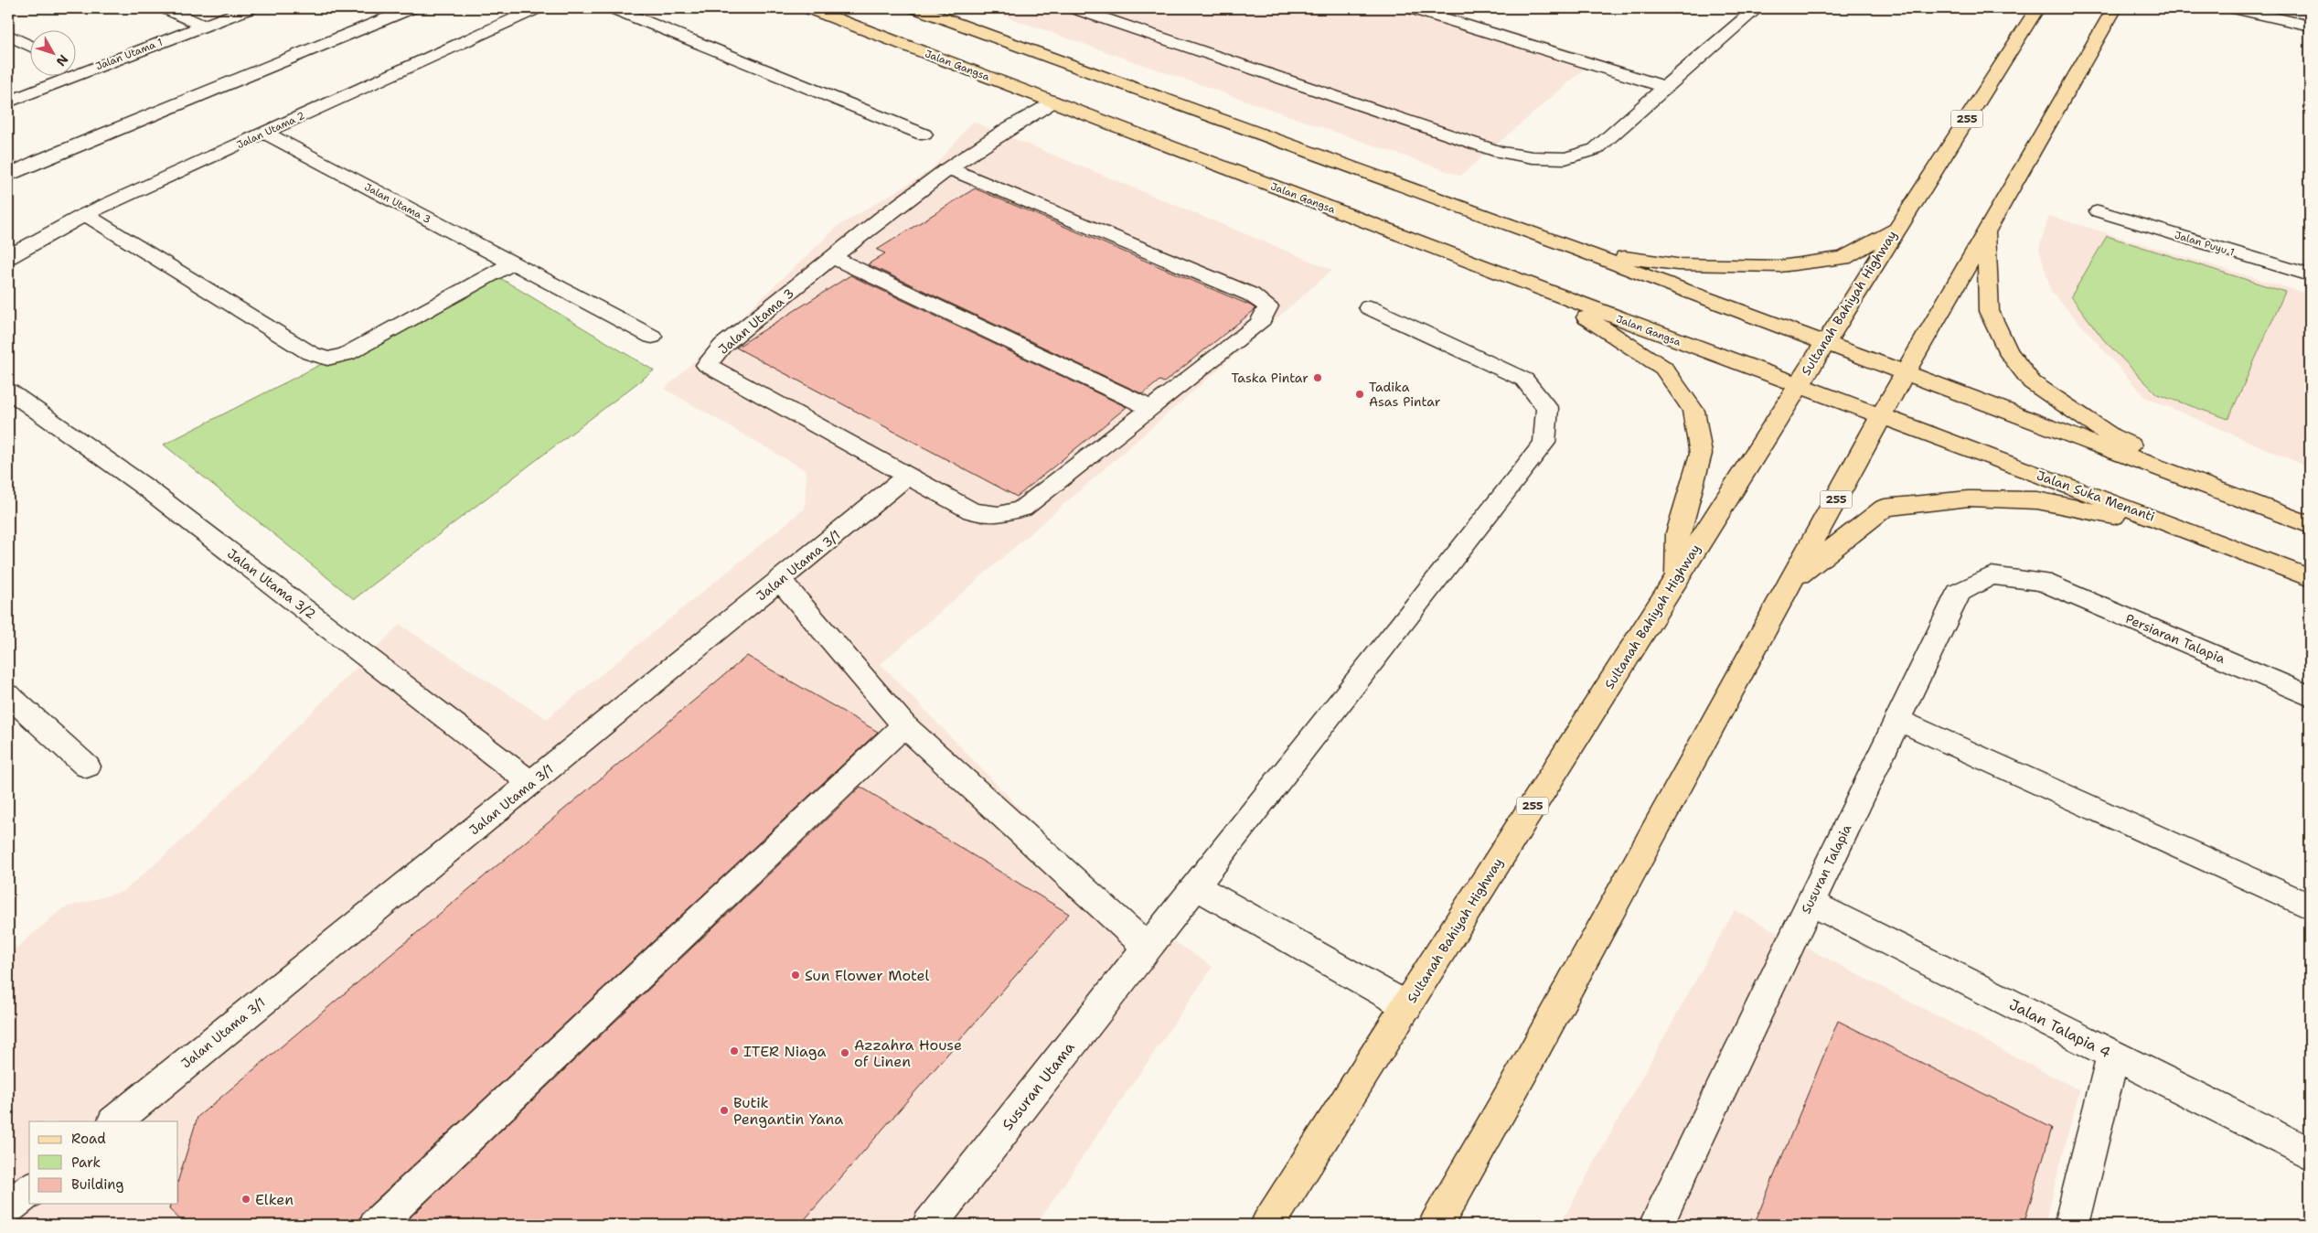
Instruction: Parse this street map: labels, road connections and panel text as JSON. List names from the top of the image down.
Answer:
{
  "streets": {
    "main road": [
      "Jalan Gangsa",
      "255",
      "Sultanah Bahiyah Highway",
      "Jalan Suka Menanti"
    ],
    "street": [
      "Jalan Utama 1",
      "Jalan Utama 2",
      "Jalan Utama 3",
      "Jalan Puyu 1",
      "Jalan Utama 3/1",
      "Jalan Utama 3/2",
      "Persiaran Talapia",
      "Susuran Talapia",
      "Jalan Talapia 4",
      "Susuran Utama"
    ]
  },
  "crossings": [
    ["Jalan Gangsa", "255"],
    ["Jalan Gangsa", "Jalan Utama 3"],
    ["Jalan Gangsa", "Sultanah Bahiyah Highway"],
    ["Jalan Gangsa", "Jalan Suka Menanti"],
    ["255", "Jalan Suka Menanti"],
    ["Jalan Utama 2", "Jalan Utama 3"],
    ["Jalan Utama 3", "Jalan Utama 3/1"],
    ["Jalan Utama 3/1", "Jalan Utama 3/2"],
    ["Persiaran Talapia", "Susuran Talapia"],
    ["Susuran Talapia", "Jalan Talapia 4"]
  ],
  "places": [
    "Taska Pintar",
    "Tadika Asas Pintar",
    "Sun Flower Motel",
    "ITER Niaga",
    "Azzahra House of Linen",
    "Butik Pengantin Yana",
    "Elken"
  ],
  "legend": ["Road", "Park", "Building"],
  "north": "bottom right"
}
